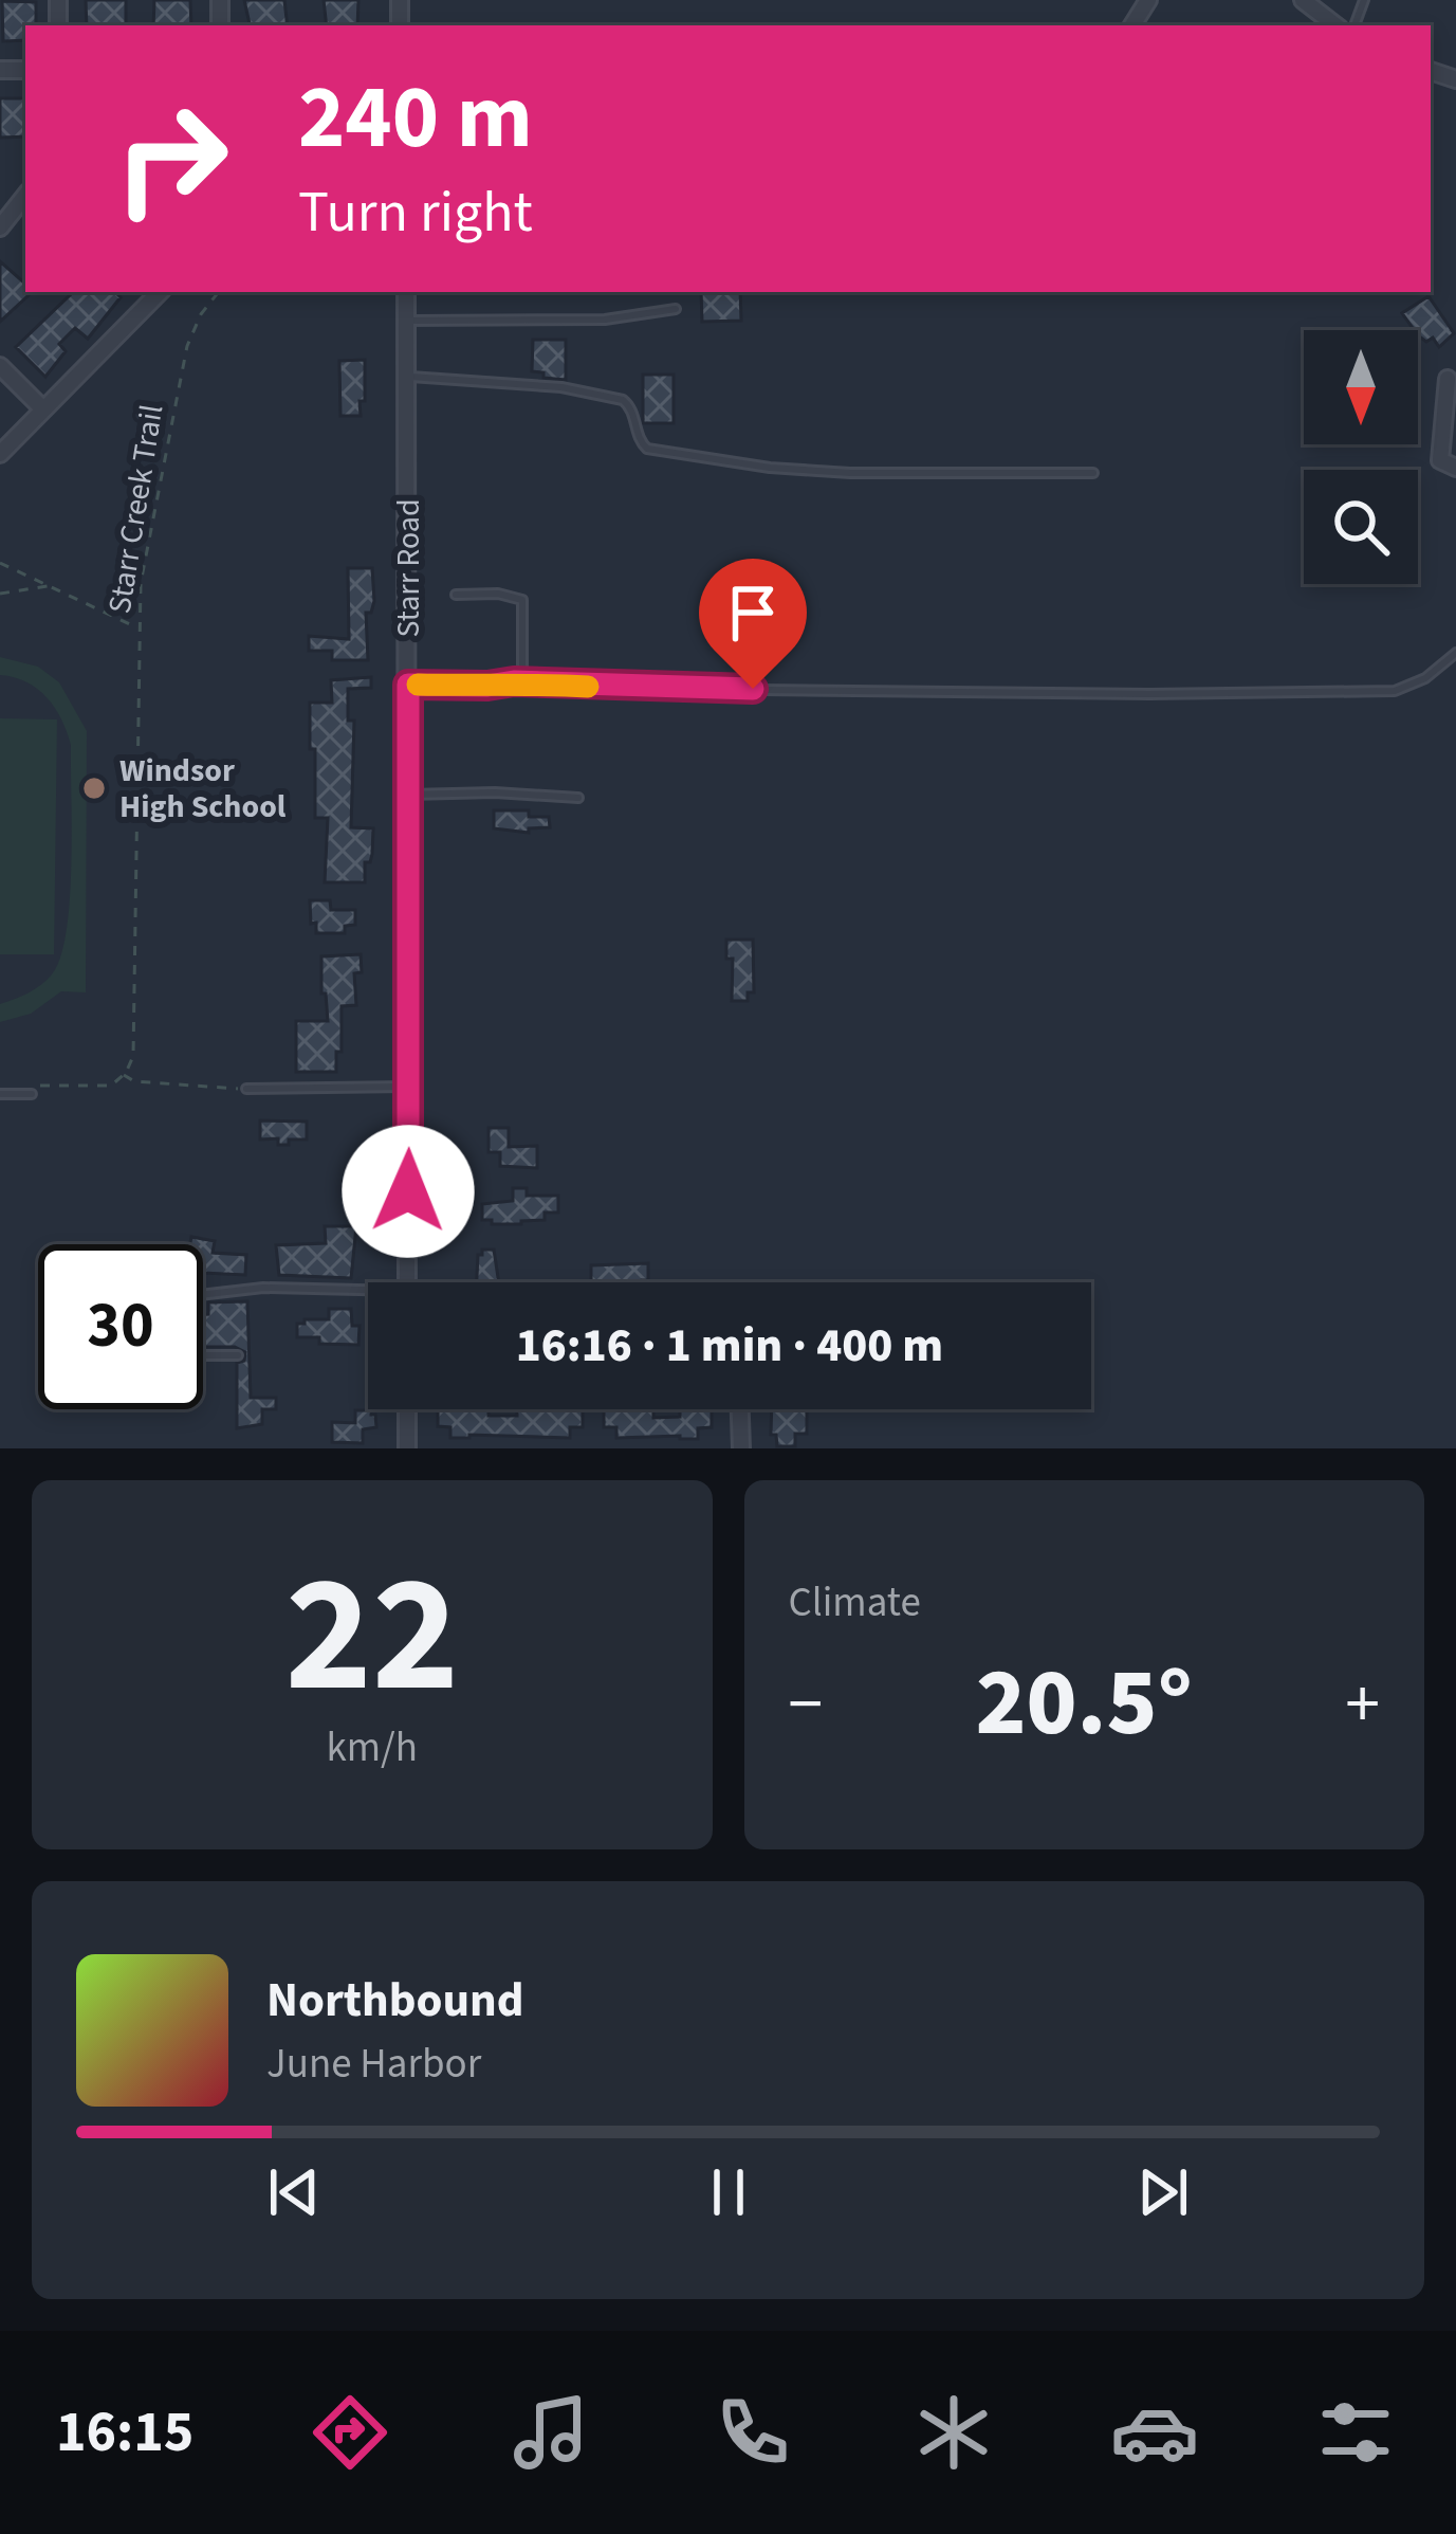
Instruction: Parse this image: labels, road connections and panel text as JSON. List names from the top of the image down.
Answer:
{
  "streets": {
    "street": ["Starr Road"],
    "path": ["Starr Creek Trail"]
  },
  "places": ["Windsor High School"],
  "north": "bottom",
  "page": {
    "turn": ["240 m", "Turn right"],
    "limit": "30",
    "trip": "16:16 · 1 min · 400 m",
    "tile": [
      ["22", "km/h"],
      "Climate"
    ],
    "heat": ["−", "20.5°", "+"],
    "song": ["Northbound", "June Harbor"],
    "tabs": "16:15"
  }
}
